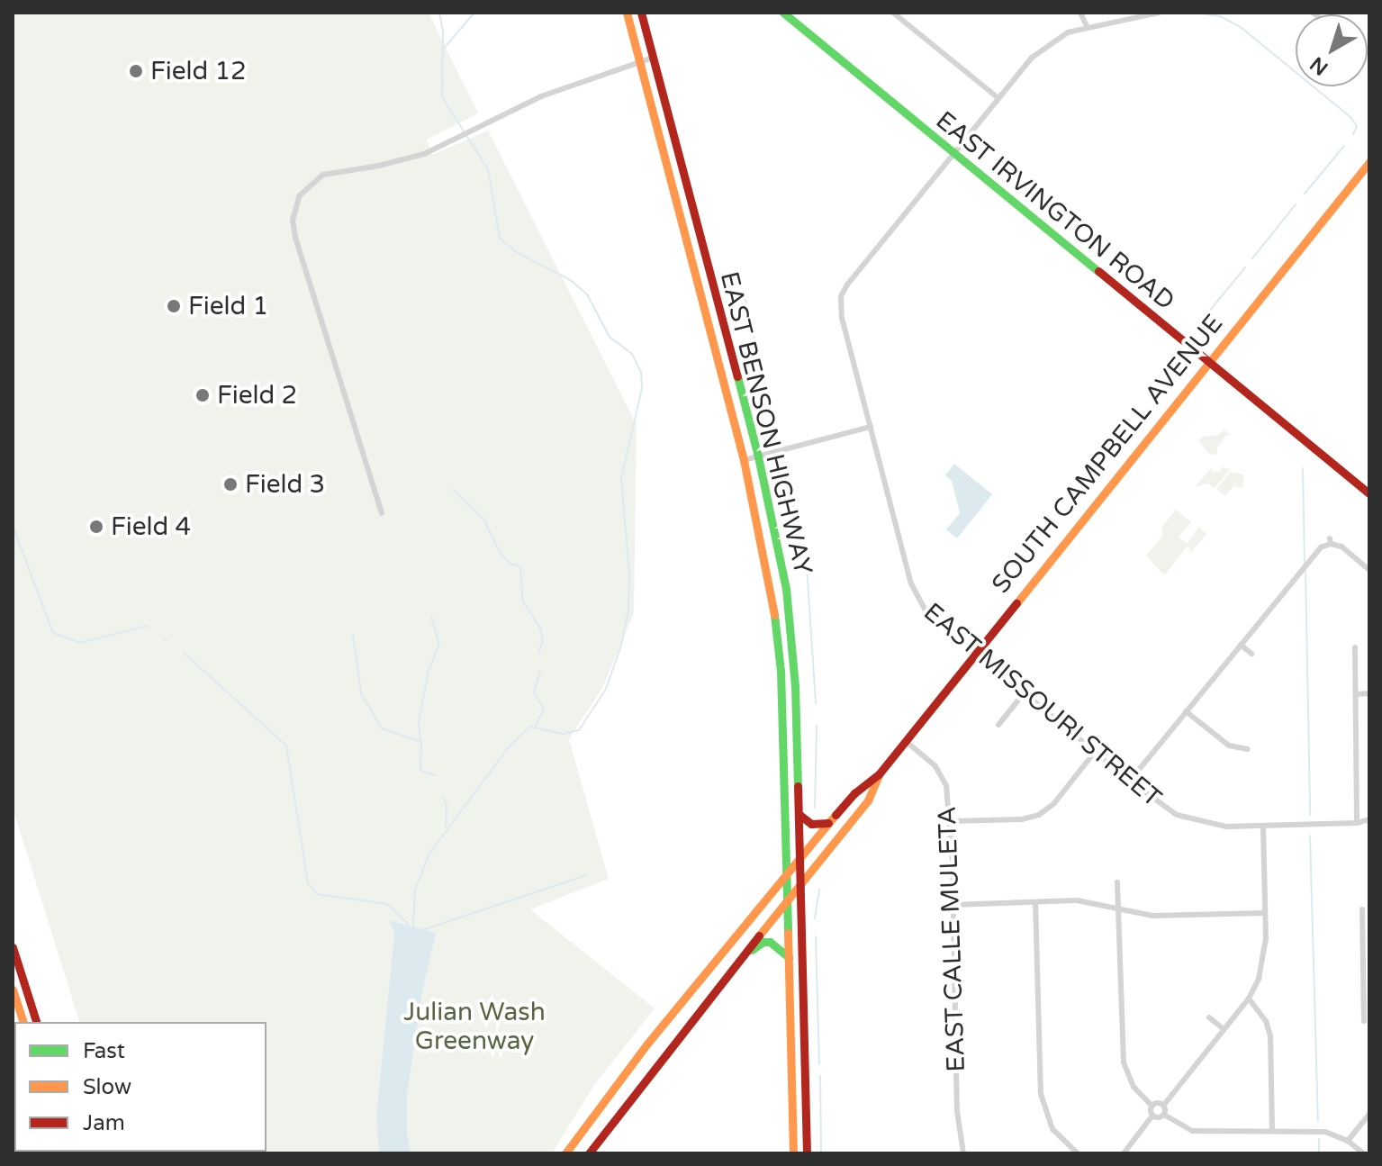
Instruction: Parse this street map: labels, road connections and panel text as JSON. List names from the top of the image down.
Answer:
{
  "streets": {
    "main road": ["EAST IRVINGTON ROAD", "EAST BENSON HIGHWAY", "SOUTH CAMPBELL AVENUE"],
    "street": ["EAST MISSOURI STREET", "EAST CALLE MULETA"]
  },
  "crossings": [
    ["EAST IRVINGTON ROAD", "SOUTH CAMPBELL AVENUE"],
    ["EAST IRVINGTON ROAD", "EAST MISSOURI STREET"],
    ["EAST BENSON HIGHWAY", "SOUTH CAMPBELL AVENUE"],
    ["SOUTH CAMPBELL AVENUE", "EAST MISSOURI STREET"],
    ["SOUTH CAMPBELL AVENUE", "EAST CALLE MULETA"]
  ],
  "parks": ["Julian Wash Greenway"],
  "places": [
    "Field 12",
    "Field 1",
    "Field 2",
    "Field 3",
    "Field 4"
  ],
  "legend": ["Fast", "Slow", "Jam"],
  "north": "bottom left"
}
